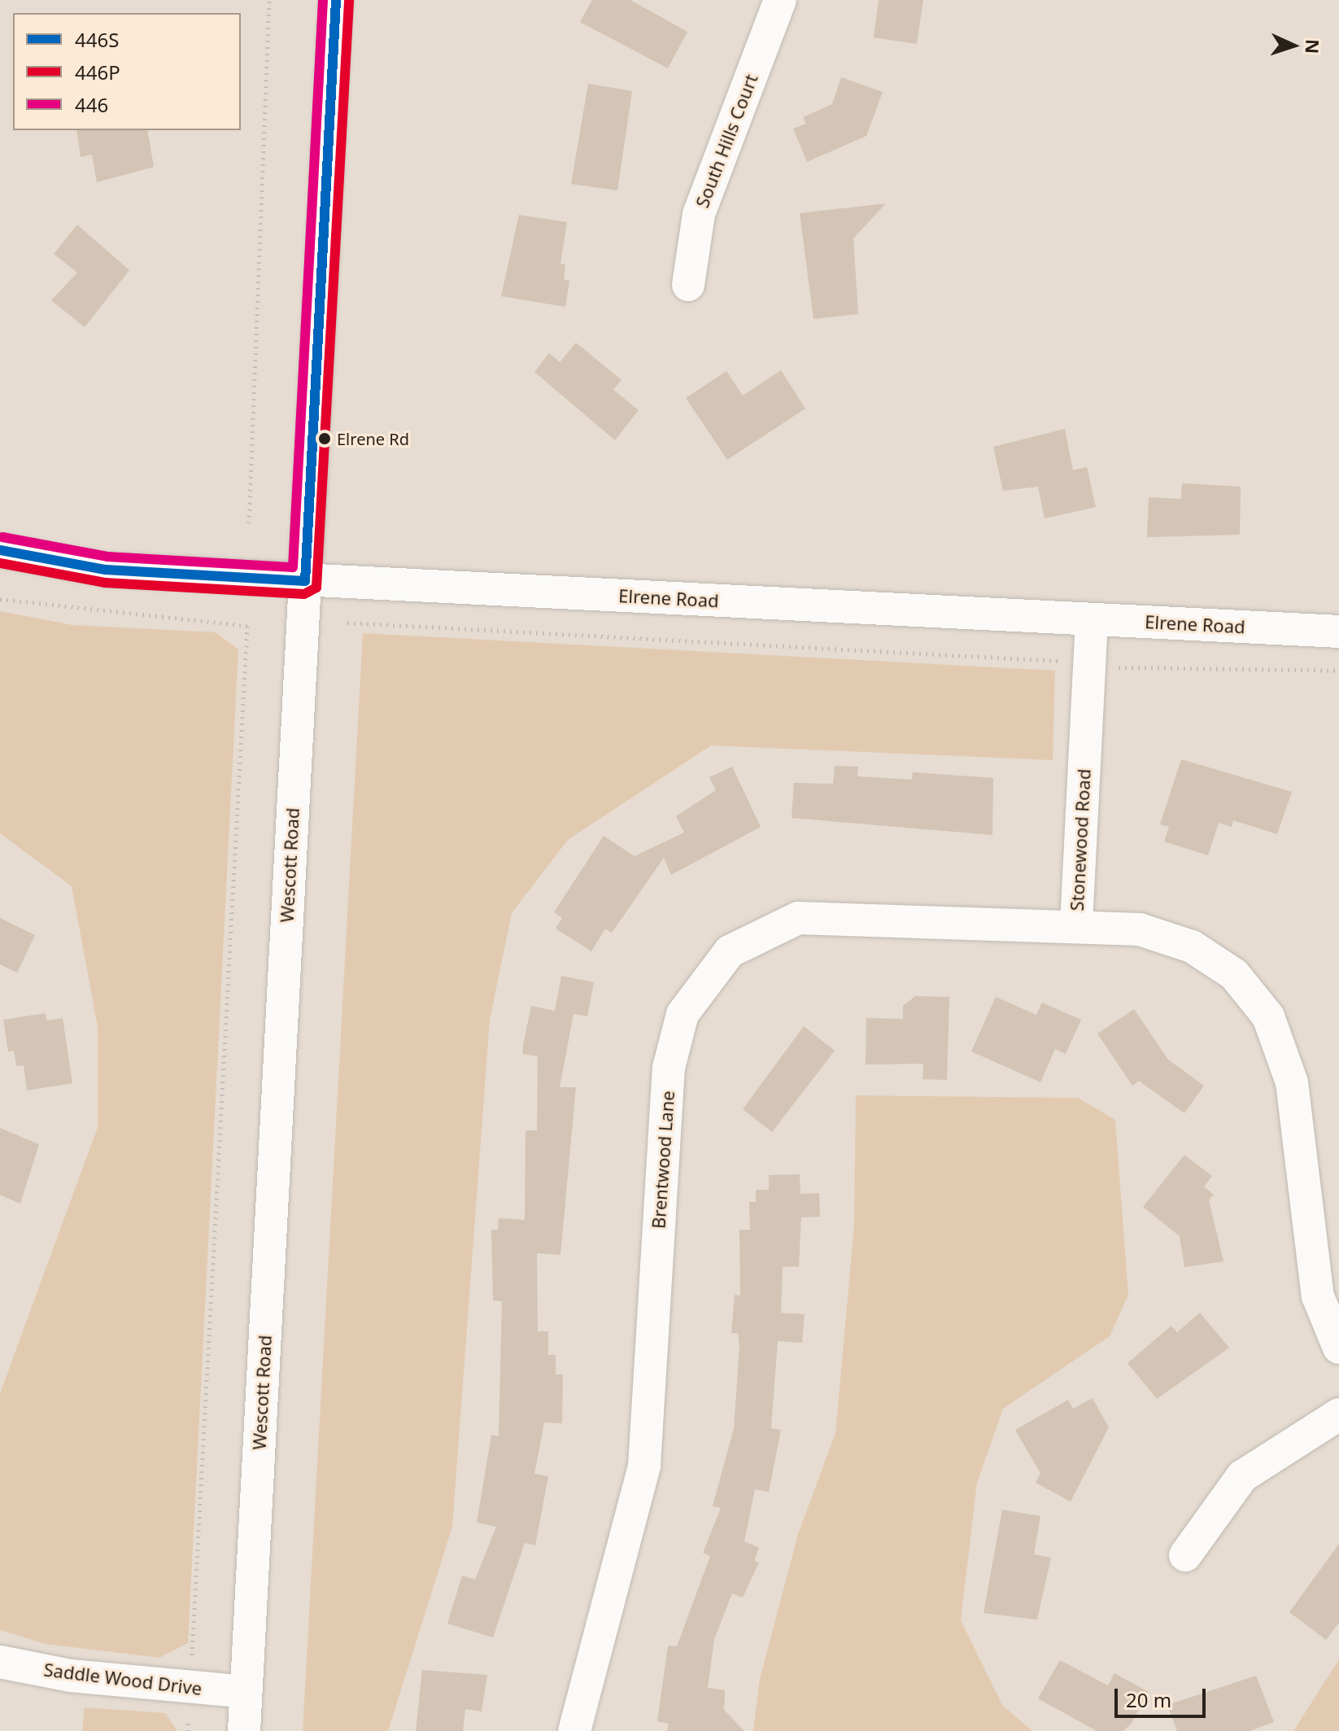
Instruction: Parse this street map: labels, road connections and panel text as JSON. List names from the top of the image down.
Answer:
{
  "streets": {
    "street": [
      "South Hills Court",
      "Elrene Road",
      "Stonewood Road",
      "Wescott Road",
      "Brentwood Lane",
      "Saddle Wood Drive"
    ]
  },
  "crossings": [
    ["Elrene Road", "Stonewood Road"],
    ["Elrene Road", "Wescott Road"],
    ["Stonewood Road", "Brentwood Lane"],
    ["Wescott Road", "Saddle Wood Drive"]
  ],
  "places": ["Elrene Rd"],
  "lines": ["transit line 446S", "transit line 446", "transit line 446P"],
  "legend": ["446S", "446P", "446"],
  "scale_bar": "20 m",
  "north": "right"
}
